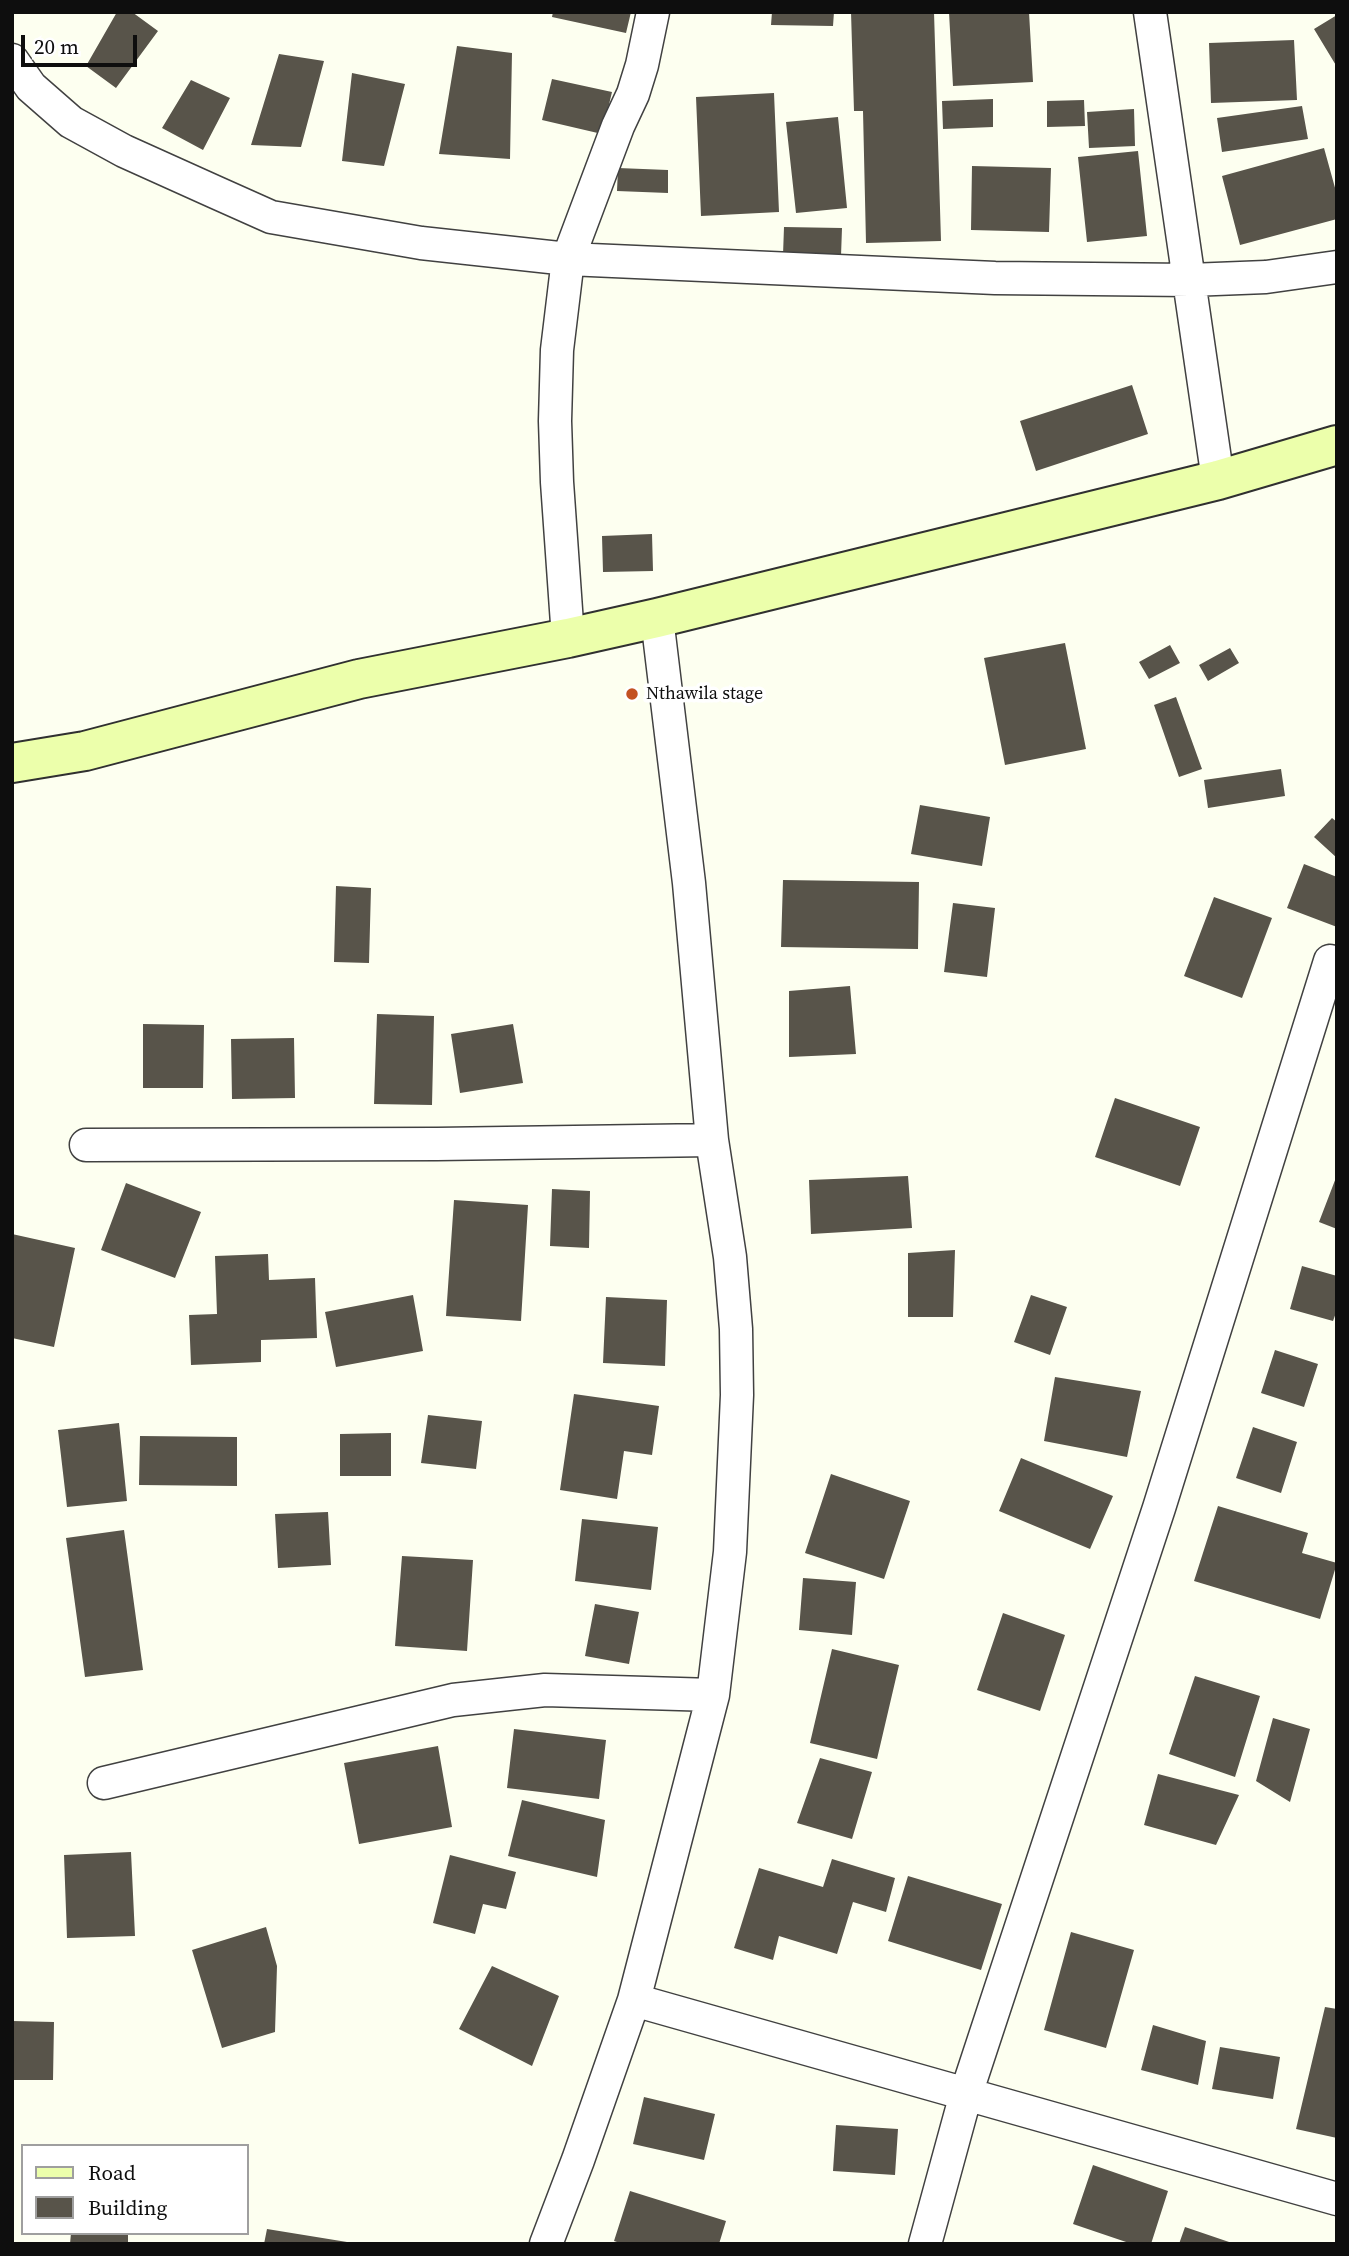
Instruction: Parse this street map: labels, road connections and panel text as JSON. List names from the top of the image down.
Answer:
{
  "places": ["Nthawila stage"],
  "legend": ["Road", "Building"],
  "scale_bar": "20 m"
}
